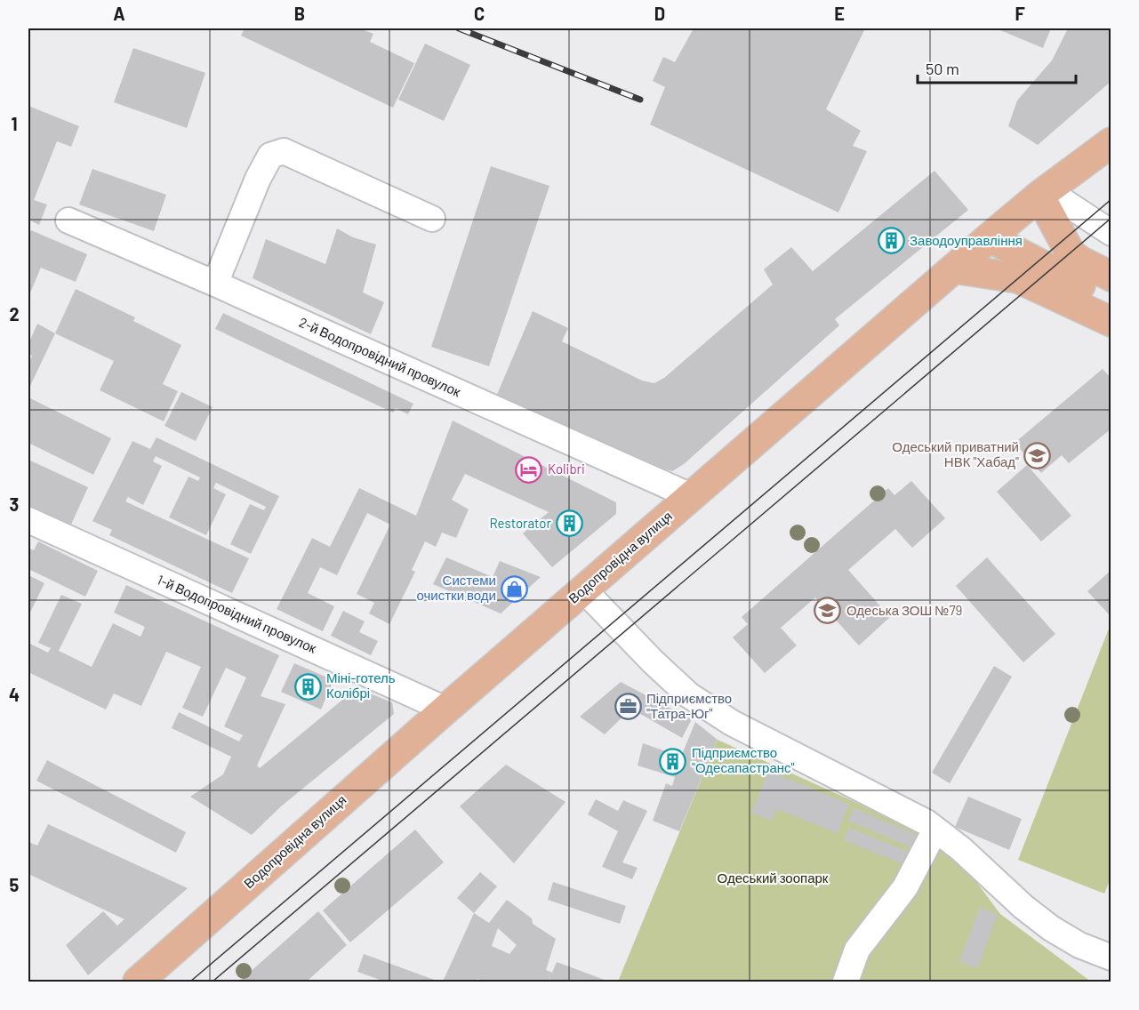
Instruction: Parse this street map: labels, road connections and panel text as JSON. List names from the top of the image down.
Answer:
{
  "streets": {
    "main road": ["Водопровідна вулиця"],
    "street": ["2-й Водопровідний провулок", "1-й Водопровідний провулок"]
  },
  "crossings": [
    ["2-й Водопровідний провулок", "Водопровідна вулиця"],
    ["Водопровідна вулиця", "1-й Водопровідний провулок"]
  ],
  "parks": ["Одеський зоопарк"],
  "places": {
    "building": [
      "Заводоуправління",
      "Restorator",
      "Міні-готель Колібрі",
      "Підприємство \"Одесапастранс\""
    ],
    "school or university": ["Одеський приватний НВК \"Хабад\"", "Одеська ЗОШ №79"],
    "hotel": ["Kolibri"],
    "shop": ["Системи очистки води"],
    "office": ["Підприємство \"Татра-Юг\""]
  },
  "scale_bar": "50 m",
  "grid": {
    "columns": [
      "A",
      "B",
      "C",
      "D",
      "E",
      "F"
    ],
    "rows": [
      "1",
      "2",
      "3",
      "4",
      "5"
    ]
  }
}
